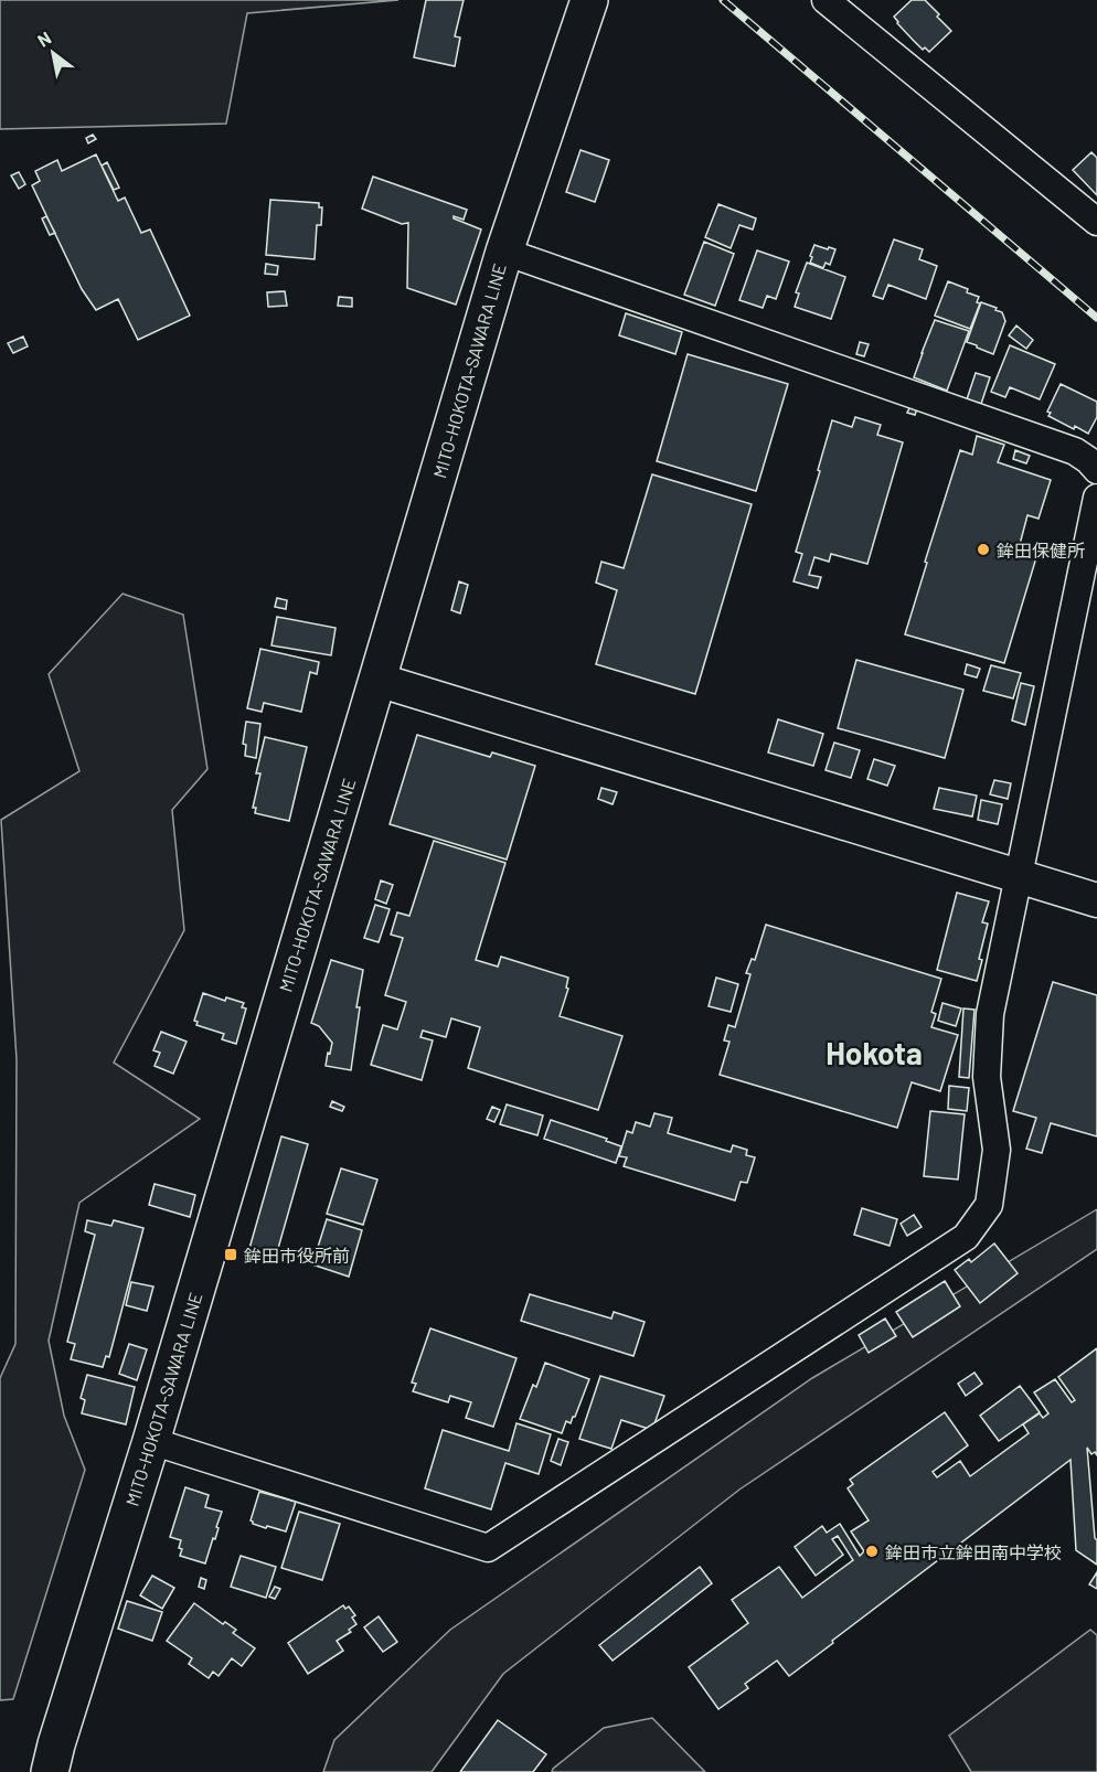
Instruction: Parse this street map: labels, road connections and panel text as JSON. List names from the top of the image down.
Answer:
{
  "streets": {
    "main road": ["MITO-HOKOTA-SAWARA LINE"]
  },
  "districts": ["Hokota"],
  "places": {
    "other": ["鉾田保健所", "鉾田市立鉾田南中学校"],
    "transit": ["鉾田市役所前"]
  },
  "north": "top left"
}
